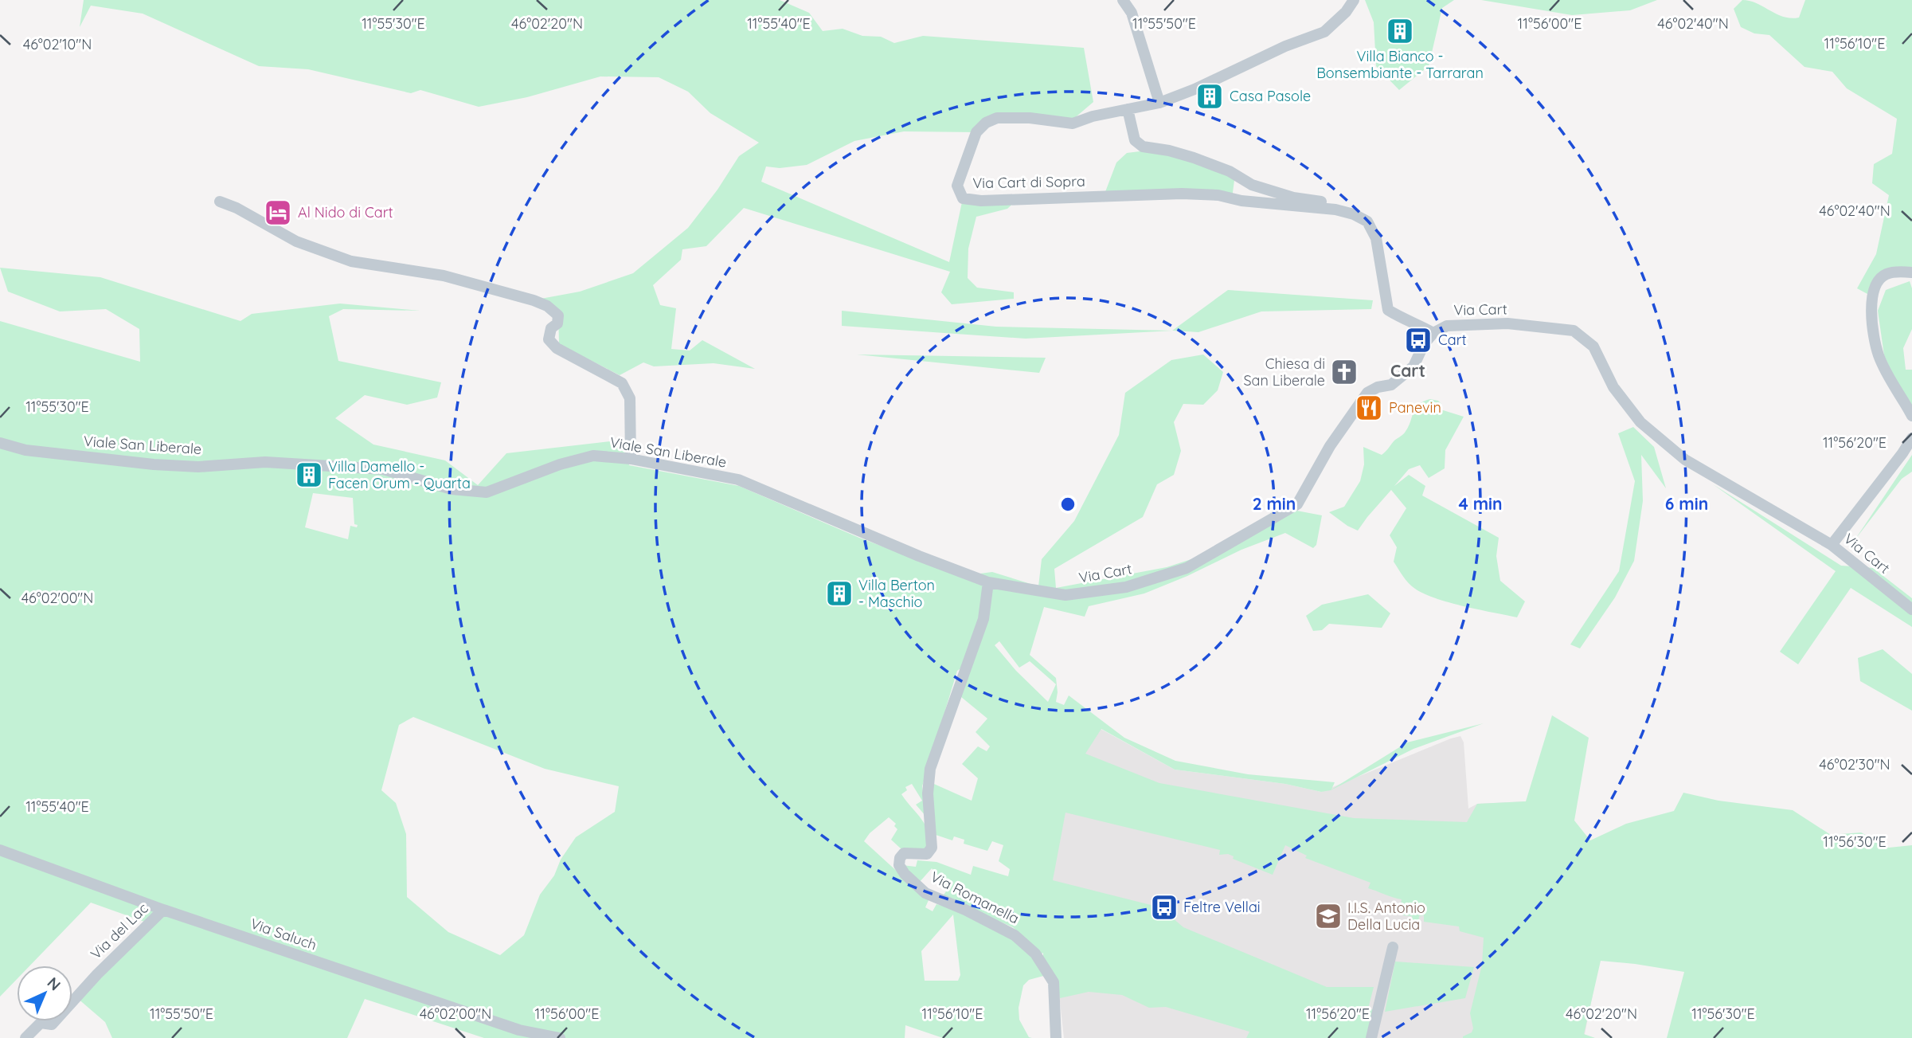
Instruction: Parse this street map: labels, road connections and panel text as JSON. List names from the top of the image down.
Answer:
{
  "streets": {
    "street": [
      "Via Cart di Sopra",
      "Via Cart",
      "Viale San Liberale",
      "Via Romanella",
      "Via del Lac",
      "Via Saluch"
    ]
  },
  "crossings": [
    ["Via Cart", "Viale San Liberale"],
    ["Via Cart", "Via Romanella"],
    ["Viale San Liberale", "Via Romanella"],
    ["Via del Lac", "Via Saluch"]
  ],
  "districts": ["Cart"],
  "places": {
    "building": [
      "Villa Bianco - Bonsembiante - Tarraran",
      "Casa Pasole",
      "Villa Damello - Facen Orum - Quarta",
      "Villa Berton - Maschio"
    ],
    "hotel": ["Al Nido di Cart"],
    "bus stop": ["Cart", "Feltre Vellai"],
    "church": ["Chiesa di San Liberale"],
    "restaurant": ["Panevin"],
    "school or university": ["I.I.S. Antonio Della Lucia"]
  },
  "north": "top right",
  "coordinates": [
    "46°02'20\"N",
    "46°02'40\"N",
    "11°55'30\"E",
    "11°55'40\"E",
    "11°55'50\"E",
    "11°56'00\"E",
    "11°56'10\"E",
    "46°02'10\"N",
    "11°56'20\"E",
    "46°02'00\"N",
    "46°02'30\"N",
    "11°56'30\"E"
  ],
  "rings": ["2 min", "4 min", "6 min"]
}
